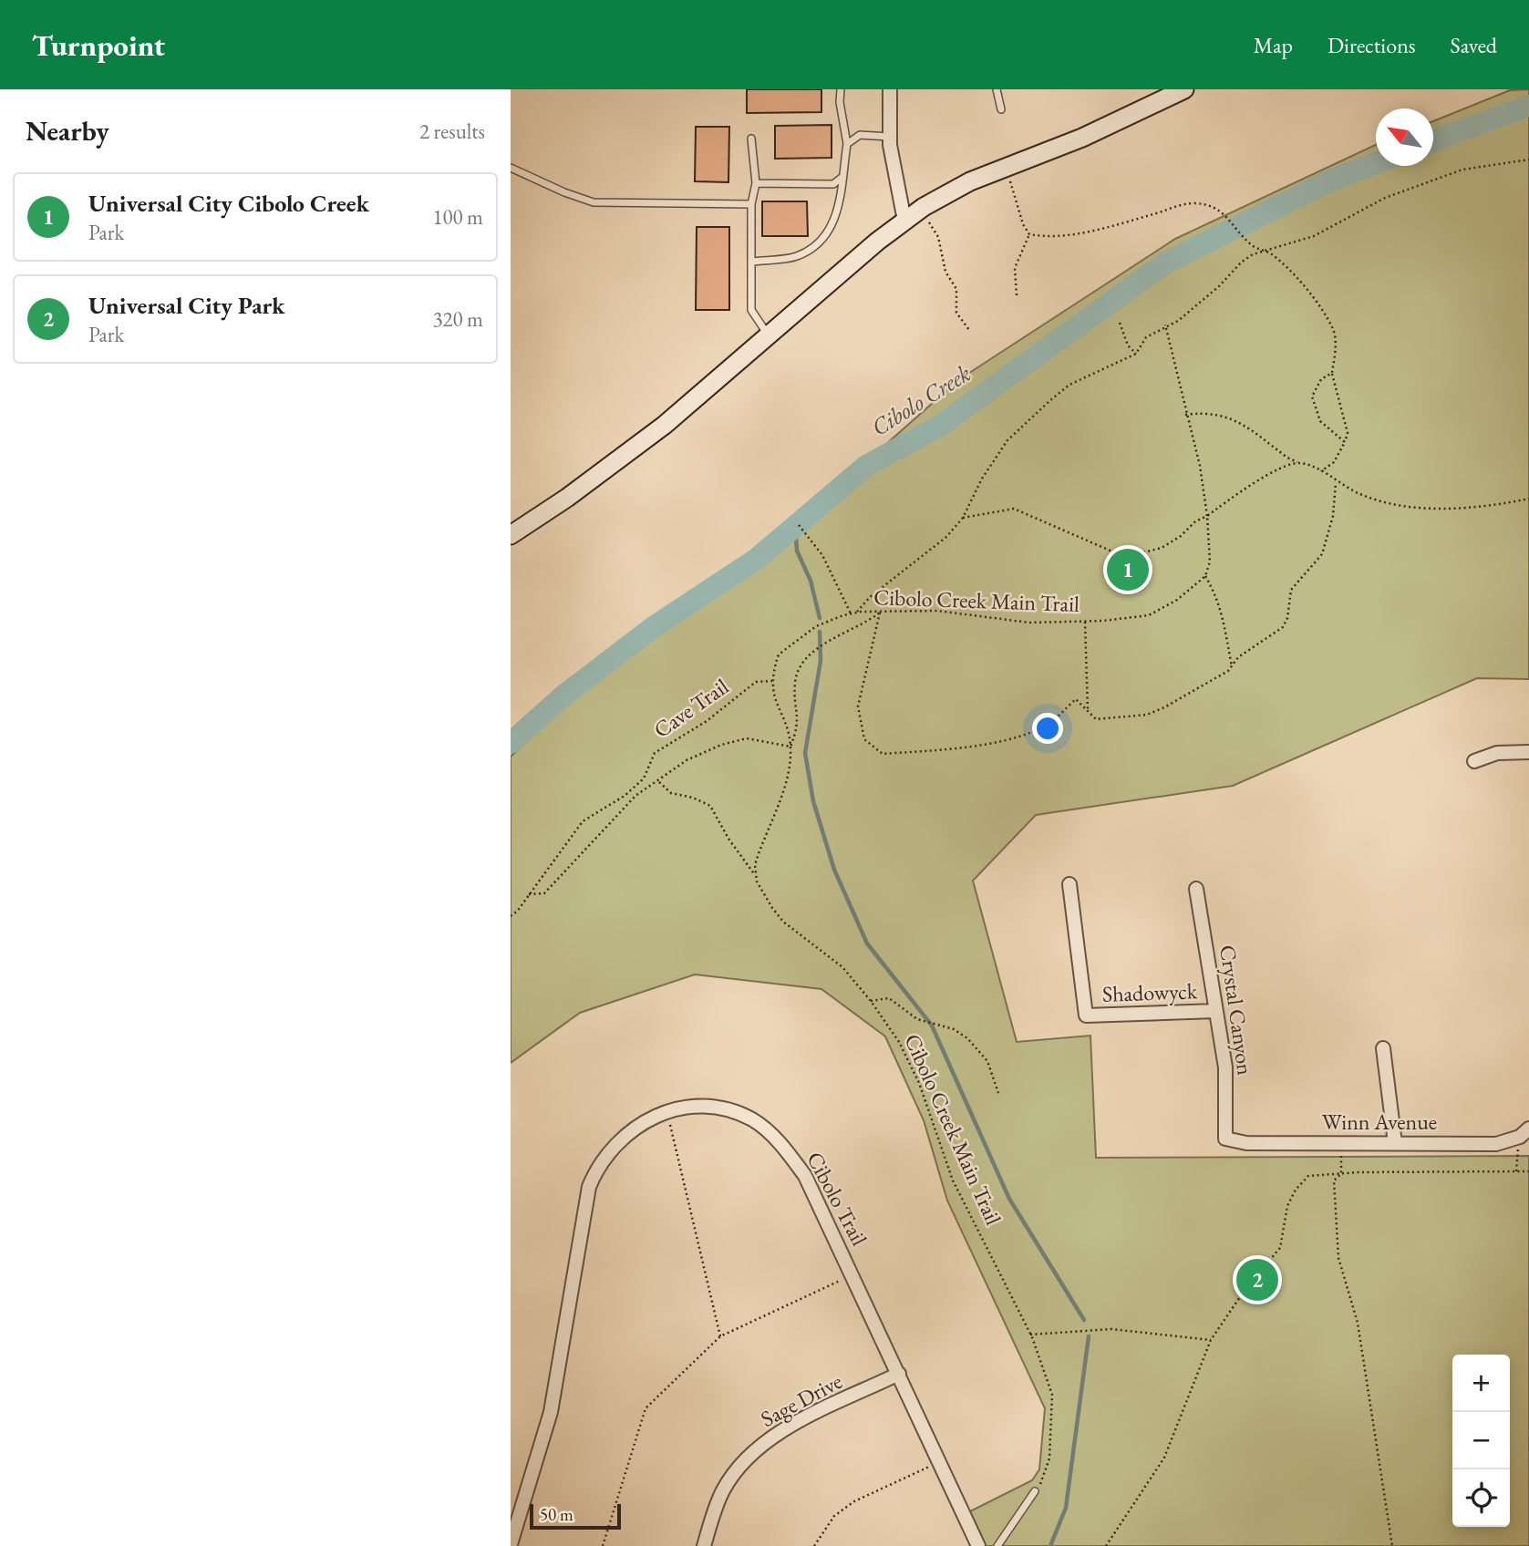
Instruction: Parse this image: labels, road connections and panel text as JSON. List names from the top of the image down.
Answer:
{
  "streets": {
    "street": [
      "Shadowyck",
      "Crystal Canyon",
      "Winn Avenue",
      "Cibolo Trail",
      "Sage Drive"
    ],
    "path": ["Cibolo Creek Main Trail", "Cave Trail"]
  },
  "crossings": [
    ["Cibolo Creek Main Trail", "Cave Trail"],
    ["Shadowyck", "Crystal Canyon"],
    ["Crystal Canyon", "Winn Avenue"],
    ["Cibolo Trail", "Sage Drive"]
  ],
  "water": ["Cibolo Creek"],
  "scale_bar": "50 m",
  "north": "top left",
  "page": {
    "header": "Turnpoint",
    "nav": ["Map", "Directions", "Saved"],
    "heading": ["Nearby", "2 results"],
    "list": [
      {
        "mark": "1",
        "name": "Universal City Cibolo Creek",
        "note": "Park",
        "value": "100 m"
      },
      {
        "mark": "2",
        "name": "Universal City Park",
        "note": "Park",
        "value": "320 m"
      }
    ],
    "pins": ["1", "2"],
    "map_buttons": ["+", "−"],
    "scale": "50 m"
  }
}
